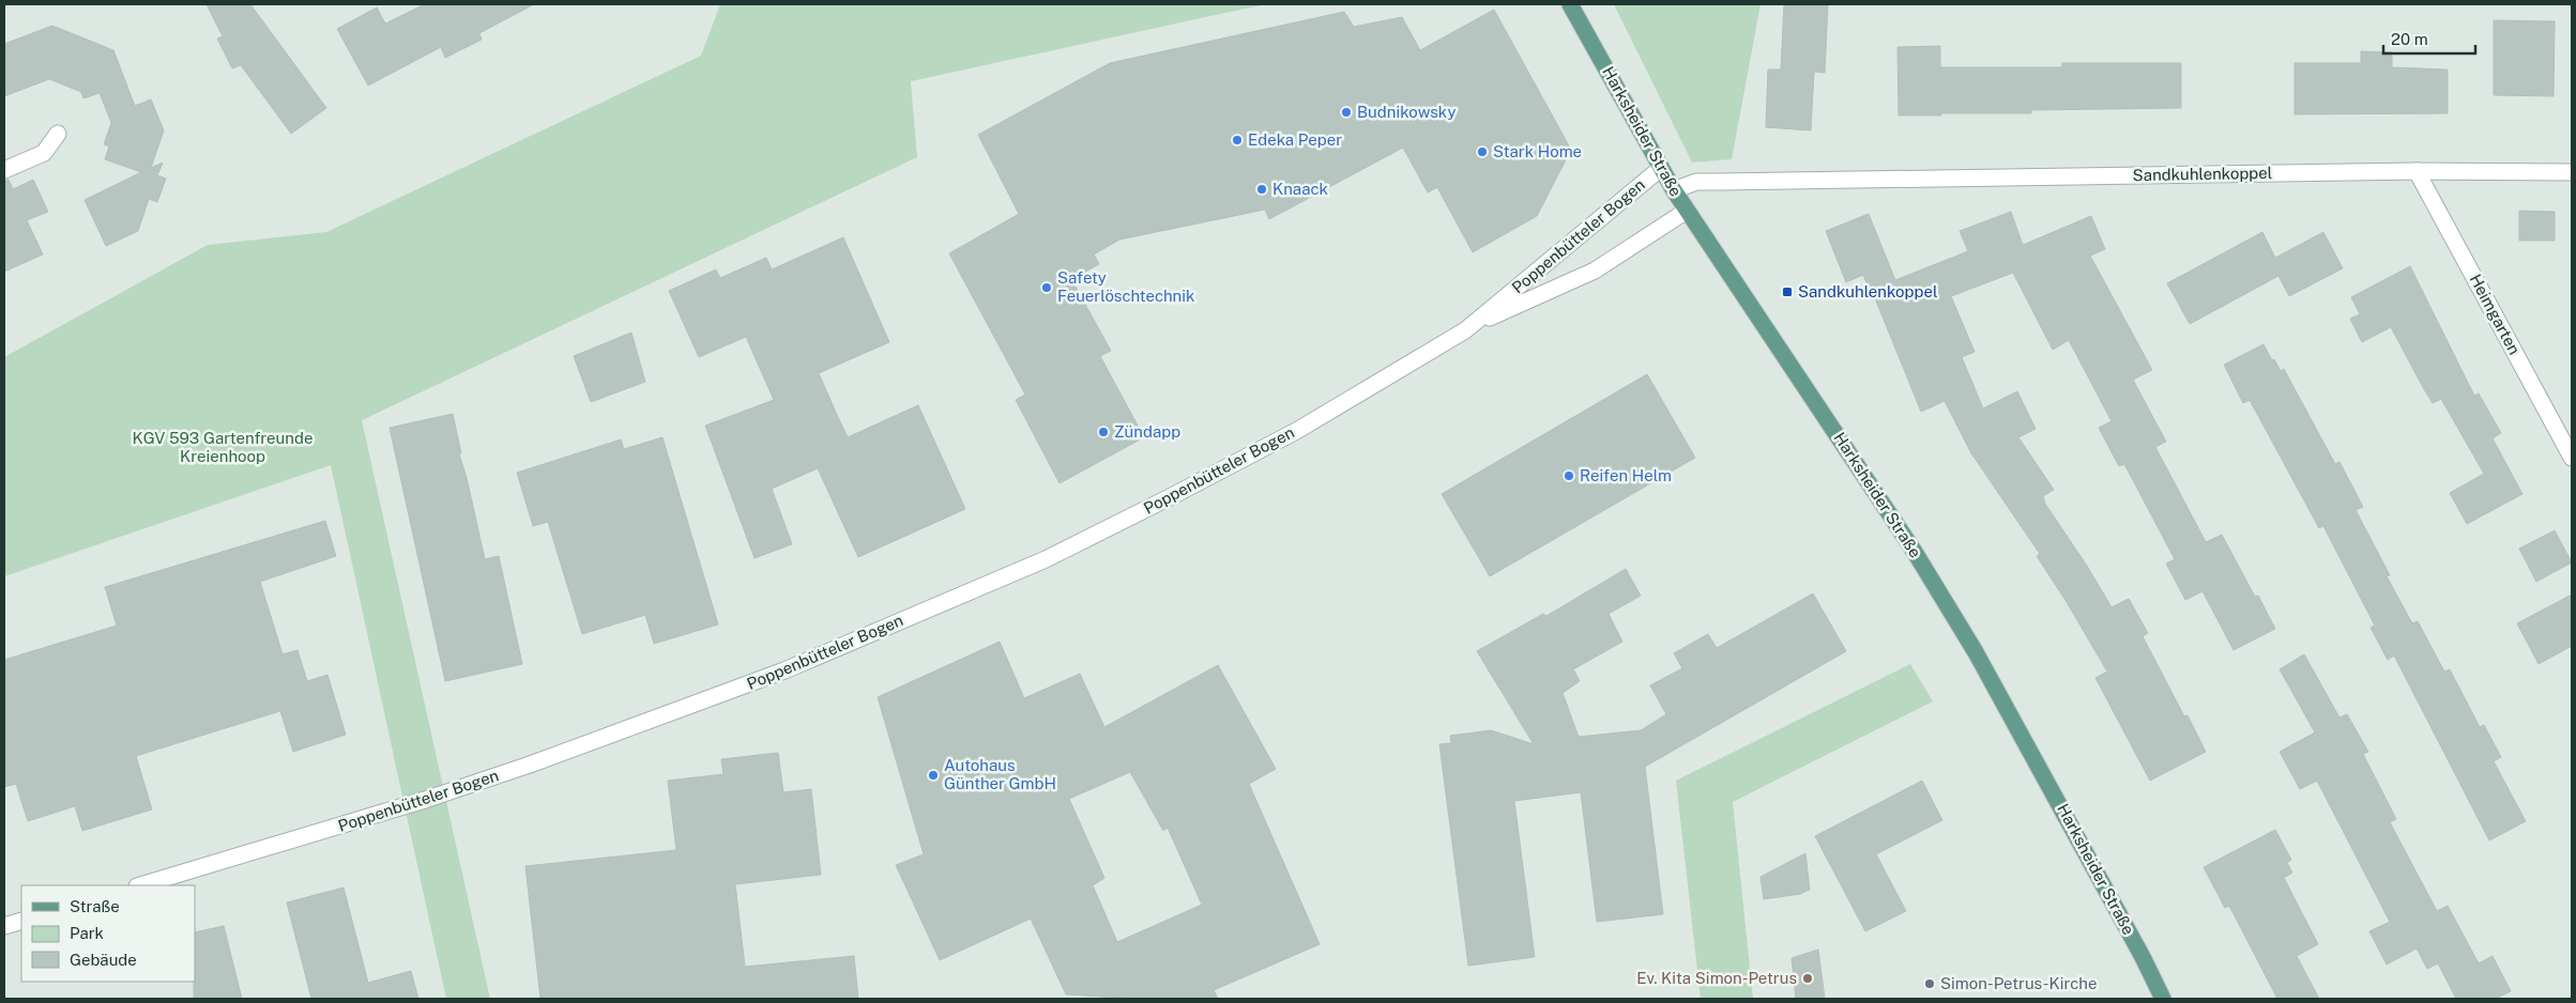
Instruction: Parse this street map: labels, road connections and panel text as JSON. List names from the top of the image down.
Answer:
{
  "streets": {
    "main road": ["Harksheider Straße"],
    "street": ["Sandkuhlenkoppel", "Poppenbütteler Bogen", "Heimgarten"]
  },
  "crossings": [
    ["Harksheider Straße", "Sandkuhlenkoppel"],
    ["Harksheider Straße", "Poppenbütteler Bogen"],
    ["Sandkuhlenkoppel", "Heimgarten"]
  ],
  "parks": ["KGV 593 Gartenfreunde Kreienhoop"],
  "places": {
    "other": [
      "Budnikowsky",
      "Edeka Peper",
      "Stark Home",
      "Knaack",
      "Safety Feuerlöschtechnik",
      "Zündapp",
      "Reifen Helm",
      "Autohaus Günther GmbH",
      "Ev. Kita Simon-Petrus",
      "Simon-Petrus-Kirche"
    ],
    "transit": ["Sandkuhlenkoppel"]
  },
  "legend": ["Straße", "Park", "Gebäude"],
  "scale_bar": "20 m"
}
